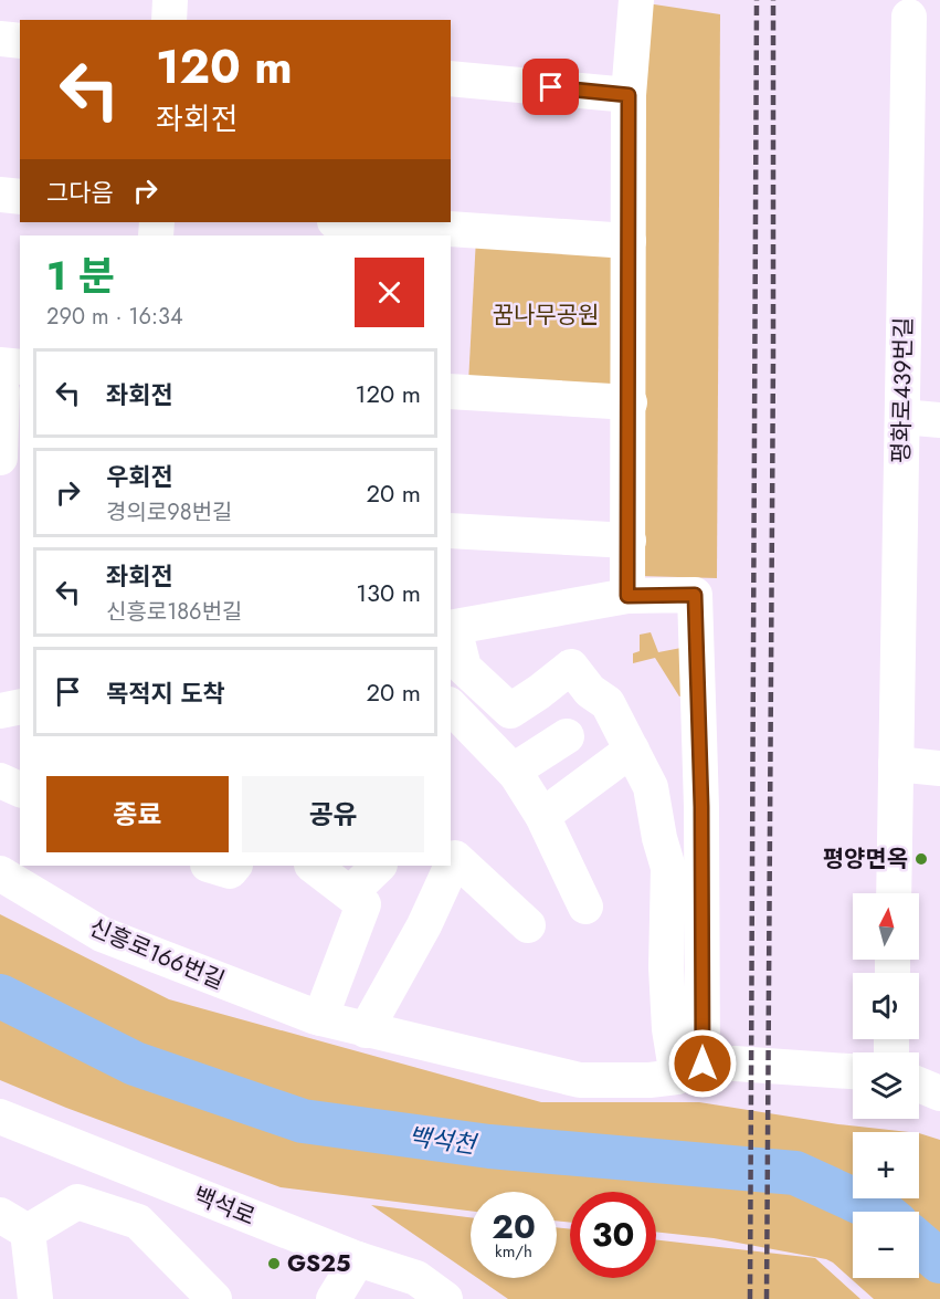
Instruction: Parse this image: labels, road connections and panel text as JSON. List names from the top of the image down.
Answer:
{
  "streets": {
    "street": ["평화로439번길", "신흥로166번길", "백석로"]
  },
  "water": ["백석천"],
  "parks": ["꿈나무공원"],
  "places": ["평양면옥", "GS25"],
  "north": "top",
  "page": {
    "turn": ["120 m", "좌회전"],
    "then": "그다음",
    "heading": ["1 분", "290 m · 16:34"],
    "list": [
      {
        "name": "좌회전",
        "value": "120 m"
      },
      {
        "name": "우회전",
        "note": "경의로98번길",
        "value": "20 m"
      },
      {
        "name": "좌회전",
        "note": "신흥로186번길",
        "value": "130 m"
      },
      {
        "name": "목적지 도착",
        "value": "20 m"
      }
    ],
    "buttons": ["종료", "공유"],
    "map_buttons": ["+", "−"],
    "speed": "20 km/h",
    "limit": "30"
  }
}
